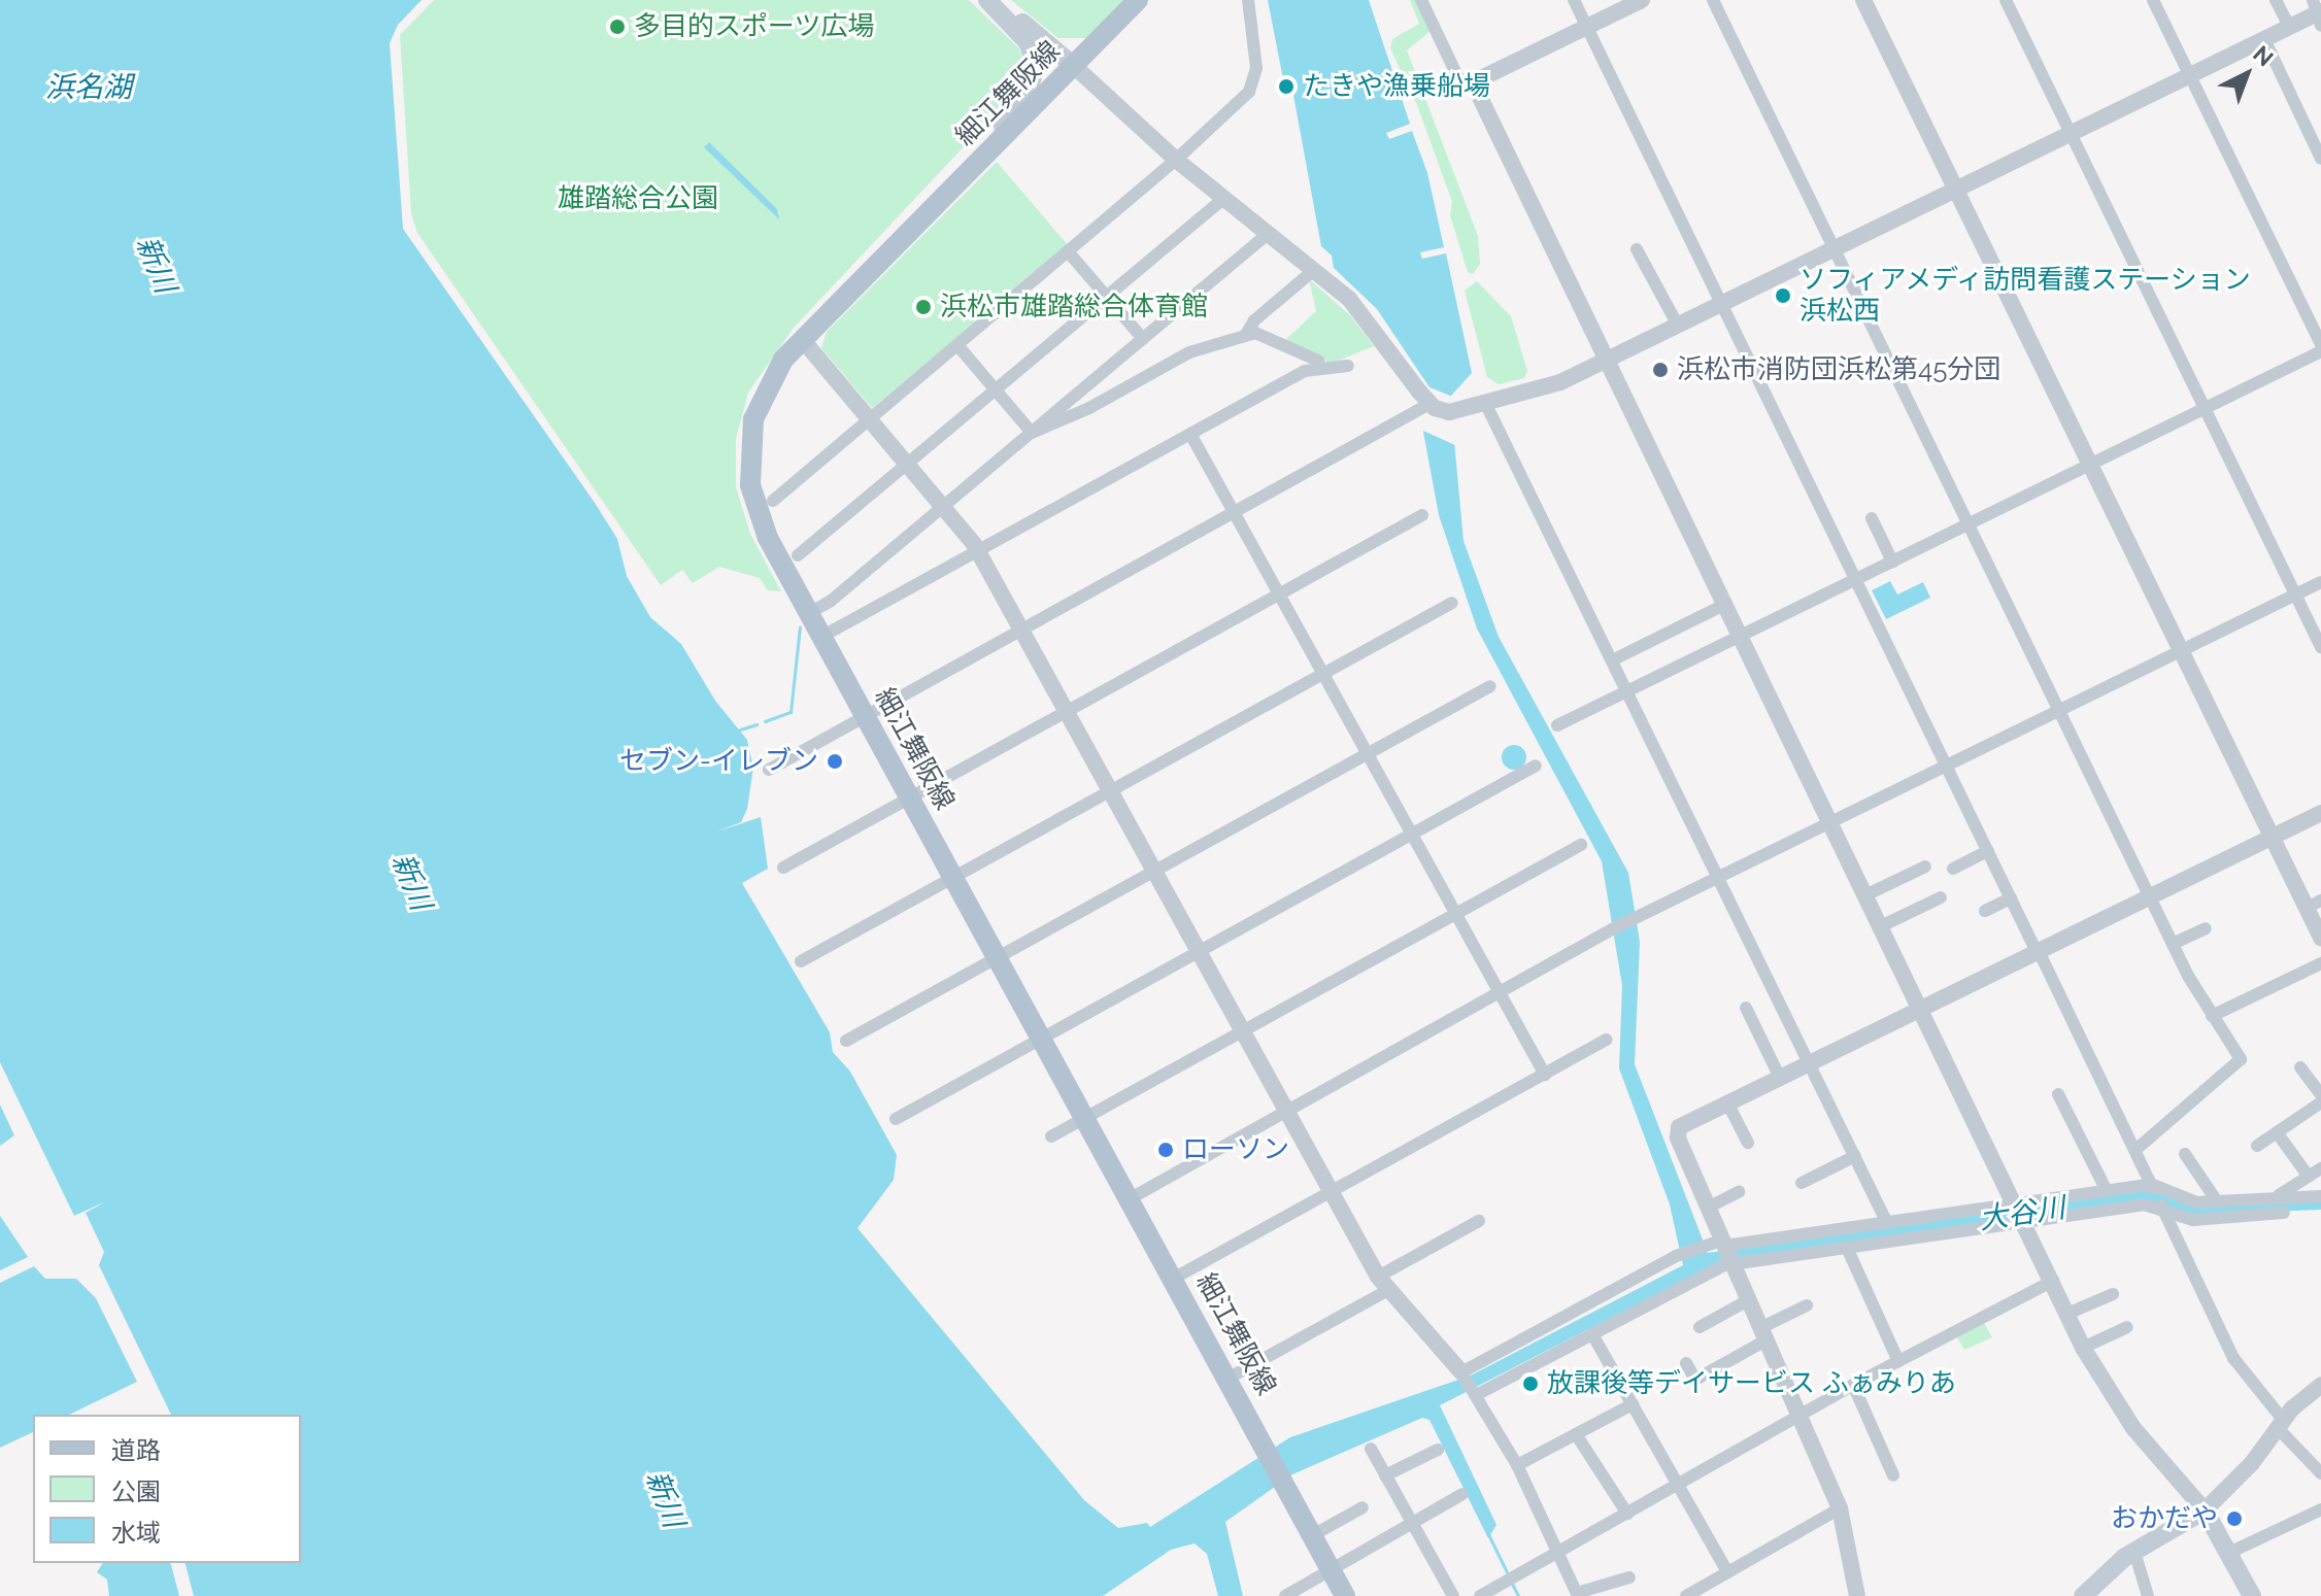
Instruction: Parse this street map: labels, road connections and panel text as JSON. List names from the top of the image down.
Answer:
{
  "streets": {
    "main road": ["細江舞阪線"]
  },
  "water": ["浜名湖", "新川", "大谷川"],
  "parks": ["雄踏総合公園"],
  "places": [
    "多目的スポーツ広場",
    "たきや漁乗船場",
    "ソフィアメディ訪問看護ステーション 浜松西",
    "浜松市雄踏総合体育館",
    "浜松市消防団浜松第45分団",
    "セブン-イレブン",
    "ローソン",
    "放課後等デイサービス ふぁみりあ",
    "おかだや"
  ],
  "legend": ["道路", "公園", "水域"],
  "north": "top right"
}
